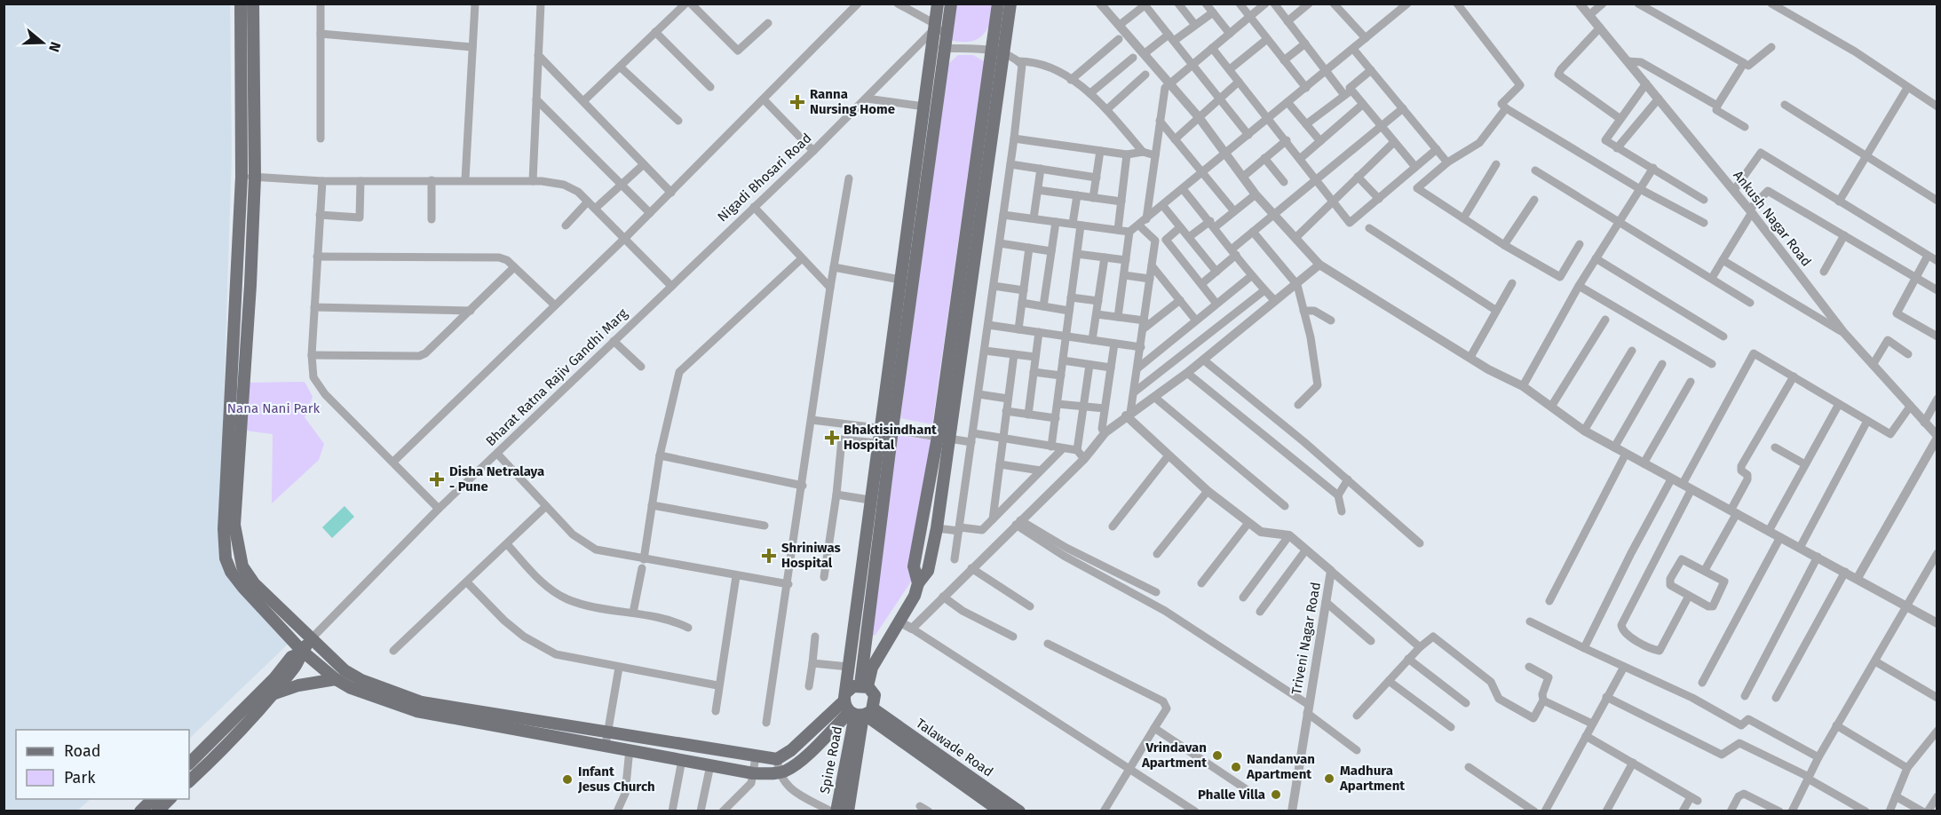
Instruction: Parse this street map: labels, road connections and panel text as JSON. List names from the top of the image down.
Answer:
{
  "streets": {
    "main road": ["Talawade Road", "Spine Road"],
    "street": [
      "Nigadi Bhosari Road",
      "Ankush Nagar Road",
      "Bharat Ratna Rajiv Gandhi Marg",
      "Triveni Nagar Road"
    ]
  },
  "crossings": [
    ["Nigadi Bhosari Road", "Bharat Ratna Rajiv Gandhi Marg"],
    ["Talawade Road", "Spine Road"]
  ],
  "parks": ["Nana Nani Park"],
  "places": {
    "health": [
      "Ranna Nursing Home",
      "Bhaktisindhant Hospital",
      "Disha Netralaya - Pune",
      "Shriniwas Hospital"
    ],
    "other": [
      "Vrindavan Apartment",
      "Nandanvan Apartment",
      "Madhura Apartment",
      "Infant Jesus Church",
      "Phalle Villa"
    ]
  },
  "legend": ["Road", "Park"],
  "north": "right"
}
